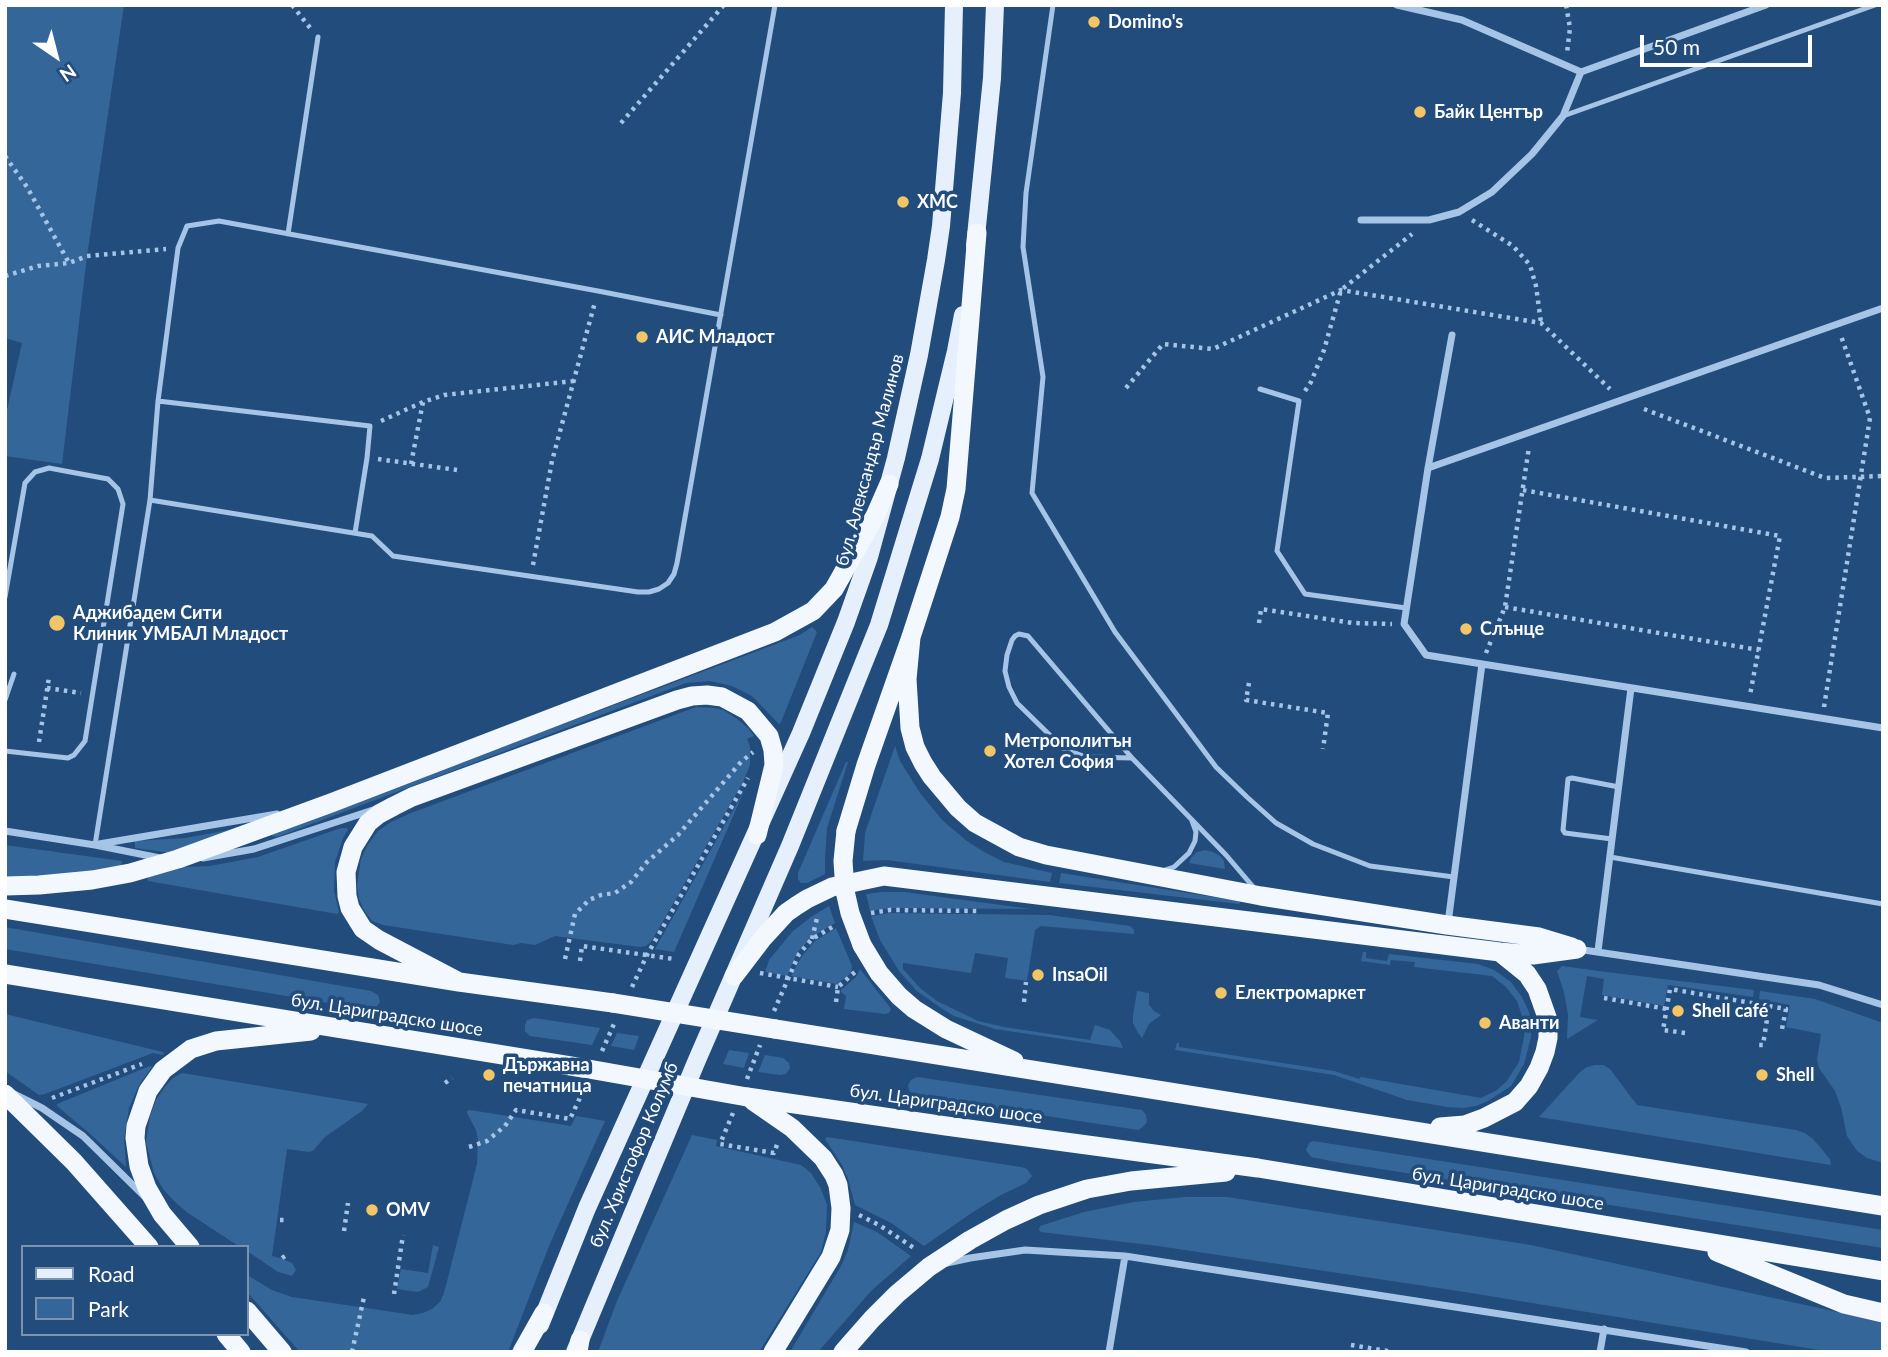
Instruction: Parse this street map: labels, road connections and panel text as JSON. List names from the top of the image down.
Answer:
{
  "streets": {
    "highway": ["бул. Цариградско шосе"],
    "main road": ["бул. Александър Малинов", "бул. Христофор Колумб"]
  },
  "crossings": [
    ["бул. Александър Малинов", "бул. Христофор Колумб"]
  ],
  "places": [
    "Domino's",
    "Байк Център",
    "ХМС",
    "АИС Младост",
    "Аджибадем Сити Клиник УМБАЛ Младост",
    "Слънце",
    "Метрополитън Хотел София",
    "InsaOil",
    "Електромаркет",
    "Shell café",
    "Аванти",
    "Държавна печатница",
    "Shell",
    "OMV"
  ],
  "legend": ["Road", "Park"],
  "scale_bar": "50 m",
  "north": "bottom right"
}
